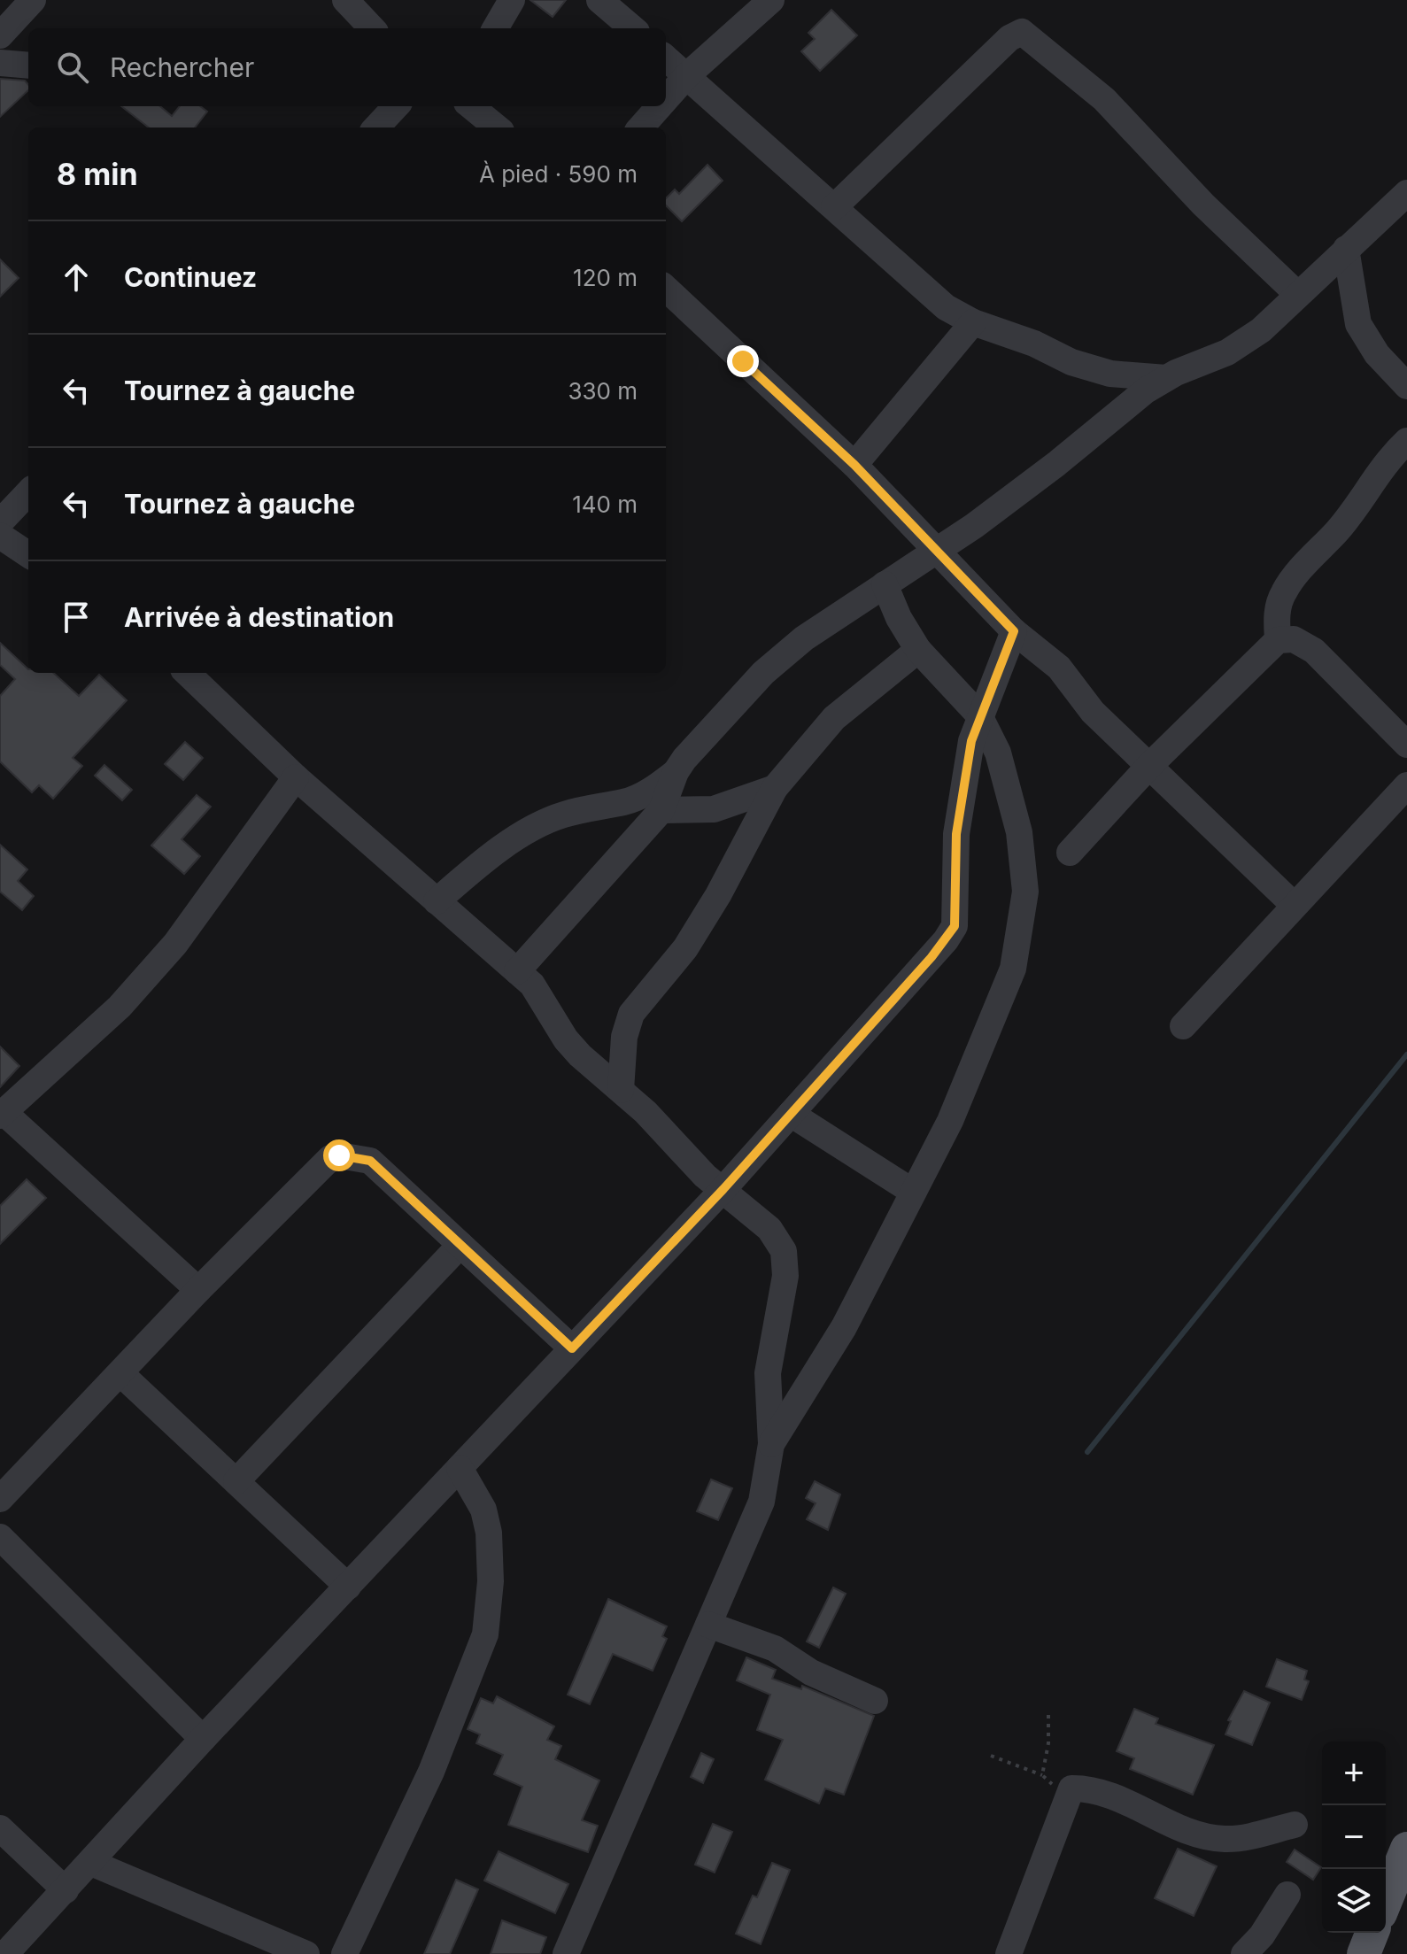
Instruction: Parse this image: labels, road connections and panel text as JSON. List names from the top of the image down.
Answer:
{
  "page": {
    "search": "Rechercher",
    "heading": ["8 min", "À pied · 590 m"],
    "list": [
      ["Continuez", "120 m"],
      ["Tournez à gauche", "330 m"],
      ["Tournez à gauche", "140 m"],
      "Arrivée à destination"
    ],
    "map_buttons": ["+", "−"]
  }
}
